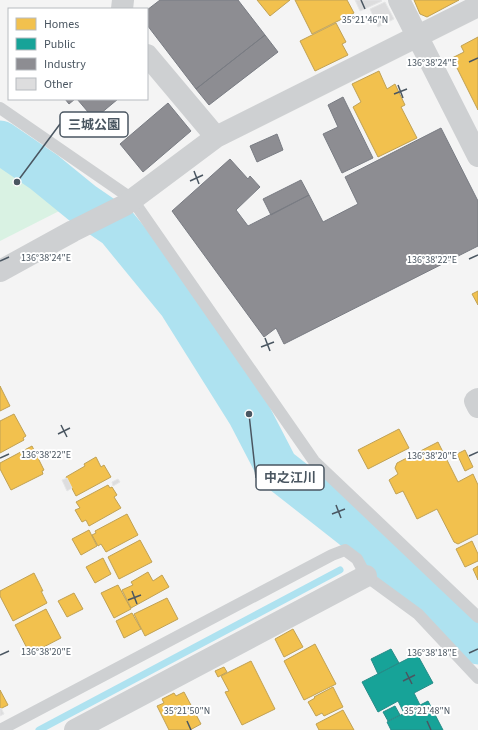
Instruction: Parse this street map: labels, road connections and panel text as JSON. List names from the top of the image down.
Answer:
{
  "places": ["三城公園", "中之江川"],
  "legend": [
    "Homes",
    "Public",
    "Industry",
    "Other"
  ],
  "coordinates": [
    "35°21'46\"N",
    "136°38'24\"E",
    "136°38'22\"E",
    "136°38'20\"E",
    "136°38'18\"E",
    "35°21'50\"N",
    "35°21'48\"N"
  ]
}
